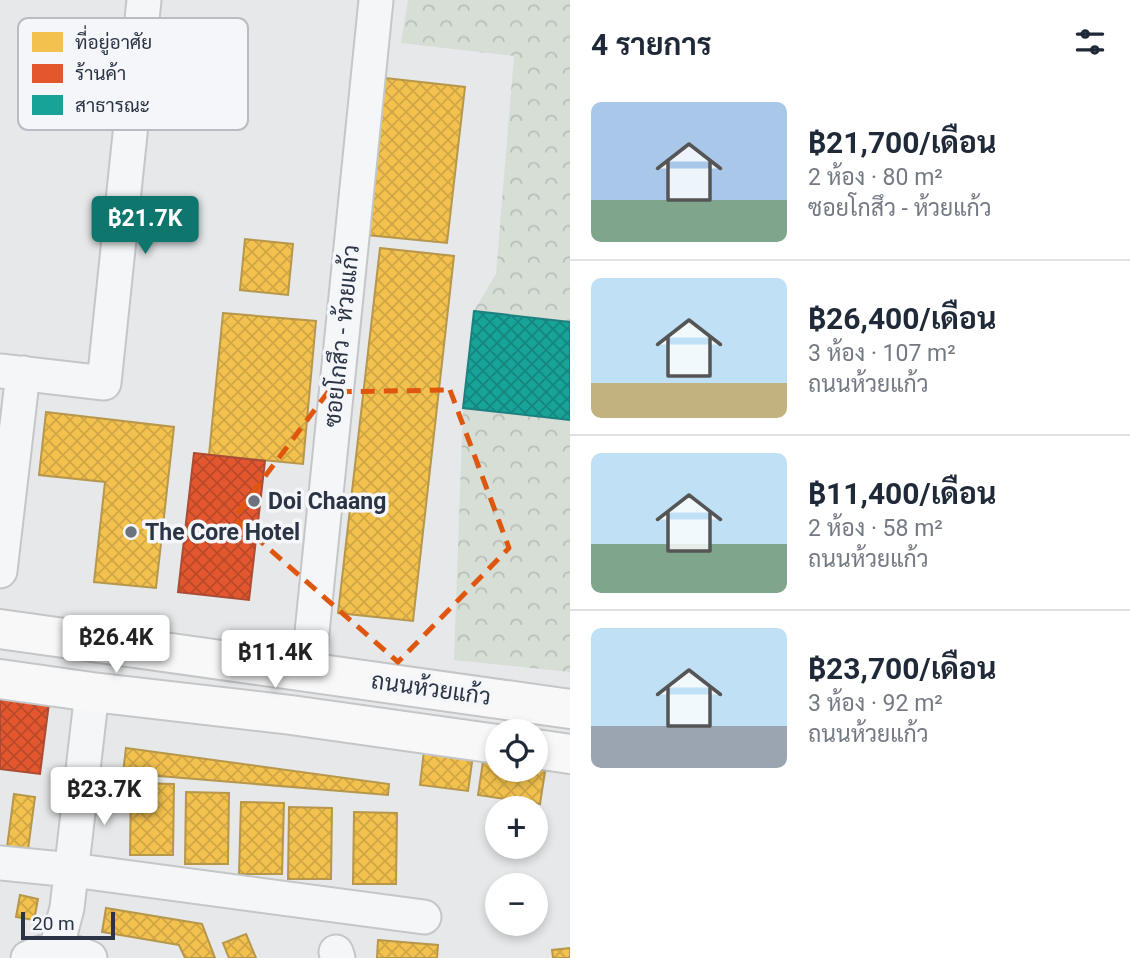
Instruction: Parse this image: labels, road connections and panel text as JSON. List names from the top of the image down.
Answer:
{
  "streets": {
    "main road": ["ถนนห้วยแก้ว"],
    "street": ["ซอยโกสึว - ห้วยแก้ว"]
  },
  "crossings": [
    ["ซอยโกสึว - ห้วยแก้ว", "ถนนห้วยแก้ว"]
  ],
  "places": ["Doi Chaang", "The Core Hotel"],
  "legend": ["ที่อยู่อาศัย", "ร้านค้า", "สาธารณะ"],
  "scale_bar": "20 m",
  "page": {
    "heading": "4 รายการ",
    "list": [
      {
        "name": "฿21,700/เดือน",
        "note": "2 ห้อง · 80 m² · ซอยโกสึว - ห้วยแก้ว"
      },
      {
        "name": "฿26,400/เดือน",
        "note": "3 ห้อง · 107 m² · ถนนห้วยแก้ว"
      },
      {
        "name": "฿11,400/เดือน",
        "note": "2 ห้อง · 58 m² · ถนนห้วยแก้ว"
      },
      {
        "name": "฿23,700/เดือน",
        "note": "3 ห้อง · 92 m² · ถนนห้วยแก้ว"
      }
    ],
    "price": [
      "฿21.7K",
      "฿26.4K",
      "฿11.4K",
      "฿23.7K"
    ],
    "map_buttons": ["+", "−"],
    "scale": "20 m"
  }
}
